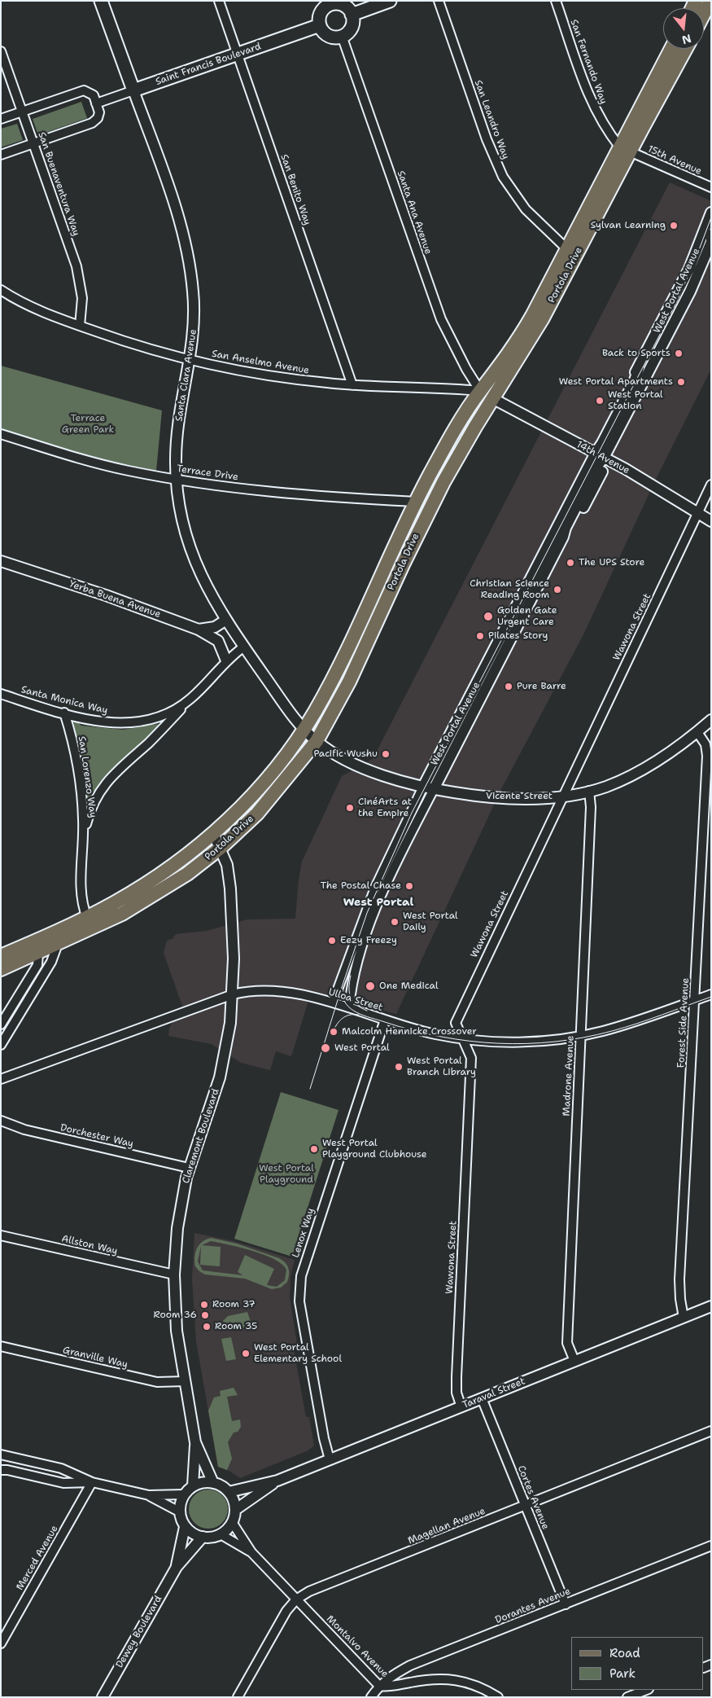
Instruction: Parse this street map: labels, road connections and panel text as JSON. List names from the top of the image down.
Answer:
{
  "streets": {
    "main road": ["Saint Francis Boulevard", "Portola Drive", "Santa Clara Avenue"],
    "street": [
      "San Fernando Way",
      "San Leandro Way",
      "15th Avenue",
      "San Buenaventura Way",
      "San Benito Way",
      "Santa Ana Avenue",
      "West Portal Avenue",
      "San Anselmo Avenue",
      "14th Avenue",
      "Terrace Drive",
      "Yerba Buena Avenue",
      "Wawona Street",
      "Santa Monica Way",
      "San Lorenzo Way",
      "Vicente Street",
      "Ulloa Street",
      "Forest Side Avenue",
      "Madrone Avenue",
      "Dorchester Way",
      "Claremont Boulevard",
      "Lenox Way",
      "Allston Way",
      "Granville Way",
      "Taraval Street",
      "Cortes Avenue",
      "Magellan Avenue",
      "Merced Avenue",
      "Dorantes Avenue",
      "Dewey Boulevard",
      "Montalvo Avenue"
    ]
  },
  "crossings": [
    ["San Fernando Way", "15th Avenue"],
    ["San Fernando Way", "Portola Drive"],
    ["Saint Francis Boulevard", "San Benito Way"],
    ["Saint Francis Boulevard", "Santa Ana Avenue"],
    ["Saint Francis Boulevard", "Santa Clara Avenue"],
    ["San Leandro Way", "Portola Drive"],
    ["15th Avenue", "Portola Drive"],
    ["San Buenaventura Way", "San Anselmo Avenue"],
    ["San Benito Way", "San Anselmo Avenue"],
    ["Santa Ana Avenue", "Portola Drive"],
    ["Santa Ana Avenue", "San Anselmo Avenue"],
    ["Portola Drive", "San Anselmo Avenue"],
    ["Portola Drive", "Santa Clara Avenue"],
    ["Portola Drive", "14th Avenue"],
    ["Portola Drive", "Terrace Drive"],
    ["Portola Drive", "San Lorenzo Way"],
    ["Portola Drive", "Vicente Street"],
    ["Portola Drive", "Claremont Boulevard"],
    ["West Portal Avenue", "14th Avenue"],
    ["West Portal Avenue", "Vicente Street"],
    ["West Portal Avenue", "Ulloa Street"],
    ["San Anselmo Avenue", "Santa Clara Avenue"],
    ["Santa Clara Avenue", "Terrace Drive"],
    ["Santa Clara Avenue", "Santa Monica Way"],
    ["Santa Clara Avenue", "Vicente Street"],
    ["14th Avenue", "Wawona Street"],
    ["Yerba Buena Avenue", "Santa Monica Way"],
    ["Wawona Street", "Vicente Street"],
    ["Wawona Street", "Ulloa Street"],
    ["Wawona Street", "Taraval Street"],
    ["Santa Monica Way", "San Lorenzo Way"],
    ["Vicente Street", "Forest Side Avenue"],
    ["Vicente Street", "Madrone Avenue"],
    ["Ulloa Street", "Forest Side Avenue"],
    ["Ulloa Street", "Madrone Avenue"],
    ["Ulloa Street", "Claremont Boulevard"],
    ["Ulloa Street", "Lenox Way"],
    ["Forest Side Avenue", "Taraval Street"],
    ["Madrone Avenue", "Taraval Street"],
    ["Dorchester Way", "Claremont Boulevard"],
    ["Claremont Boulevard", "Allston Way"],
    ["Claremont Boulevard", "Granville Way"],
    ["Claremont Boulevard", "Taraval Street"],
    ["Claremont Boulevard", "Dewey Boulevard"],
    ["Claremont Boulevard", "Montalvo Avenue"],
    ["Lenox Way", "Taraval Street"],
    ["Taraval Street", "Cortes Avenue"],
    ["Taraval Street", "Dewey Boulevard"],
    ["Taraval Street", "Montalvo Avenue"],
    ["Cortes Avenue", "Magellan Avenue"],
    ["Cortes Avenue", "Dorantes Avenue"],
    ["Magellan Avenue", "Montalvo Avenue"],
    ["Dorantes Avenue", "Montalvo Avenue"],
    ["Dewey Boulevard", "Montalvo Avenue"]
  ],
  "districts": ["West Portal"],
  "parks": ["Terrace Green Park", "West Portal Playground"],
  "places": [
    "Sylvan Learning",
    "Back to Sports",
    "West Portal Apartments",
    "West Portal Station",
    "The UPS Store",
    "Christian Science Reading Room",
    "Golden Gate Urgent Care",
    "Pilates Story",
    "Pure Barre",
    "Pacific Wushu",
    "CinéArts at the Empire",
    "The Postal Chase",
    "West Portal Daily",
    "Eezy Freezy",
    "One Medical",
    "Malcolm Hennicke Crossover",
    "West Portal",
    "West Portal Branch Library",
    "West Portal Playground Clubhouse",
    "Room 37",
    "Room 36",
    "Room 35",
    "West Portal Elementary School"
  ],
  "legend": ["Road", "Park"],
  "north": "bottom"
}
